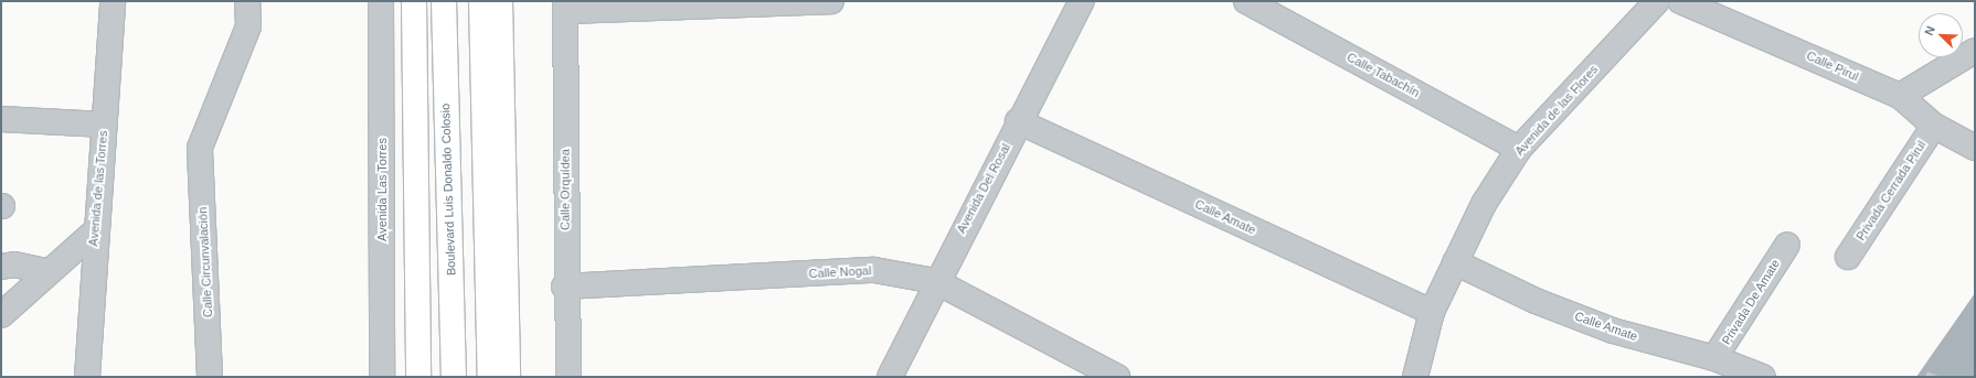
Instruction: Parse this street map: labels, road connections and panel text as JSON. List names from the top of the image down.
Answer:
{
  "streets": {
    "highway": ["Boulevard Luis Donaldo Colosio"],
    "street": [
      "Calle Pirul",
      "Calle Tabachín",
      "Avenida de las Flores",
      "Avenida de las Torres",
      "Avenida Del Rosal",
      "Avenida Las Torres",
      "Calle Orquídea",
      "Privada Cerrada Pirul",
      "Calle Amate",
      "Calle Circunvalación",
      "Calle Nogal",
      "Privada De Amate"
    ]
  },
  "crossings": [
    ["Calle Pirul", "Privada Cerrada Pirul"],
    ["Calle Tabachín", "Avenida de las Flores"],
    ["Avenida de las Flores", "Calle Amate"],
    ["Avenida Del Rosal", "Calle Amate"],
    ["Avenida Del Rosal", "Calle Nogal"],
    ["Calle Orquídea", "Calle Nogal"],
    ["Calle Amate", "Privada De Amate"]
  ],
  "north": "top left"
}
